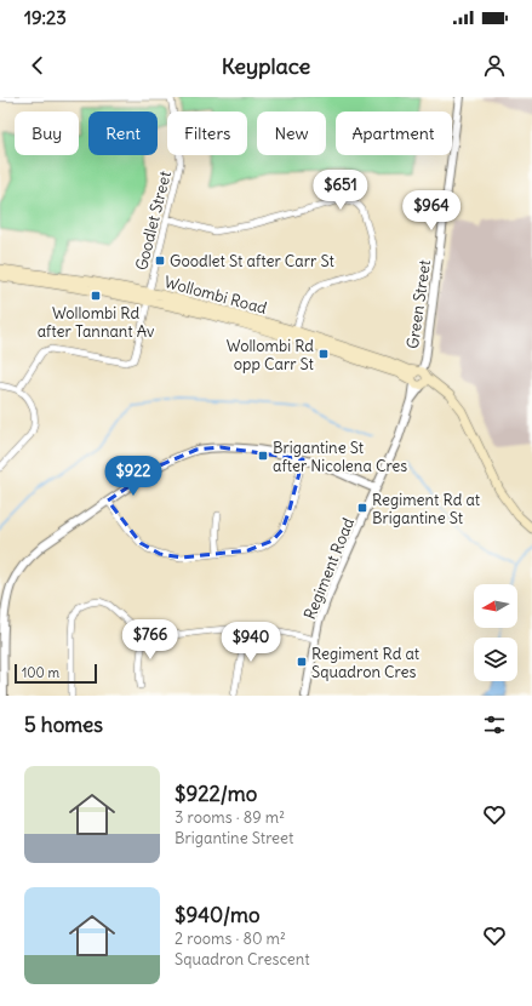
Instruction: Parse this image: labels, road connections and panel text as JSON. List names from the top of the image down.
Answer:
{
  "streets": {
    "main road": ["Wollombi Road"],
    "street": ["Goodlet Street", "Green Street", "Regiment Road"]
  },
  "crossings": [
    ["Goodlet Street", "Wollombi Road"],
    ["Wollombi Road", "Green Street"],
    ["Wollombi Road", "Regiment Road"],
    ["Green Street", "Regiment Road"]
  ],
  "places": {
    "transit": [
      "Goodlet St after Carr St",
      "Wollombi Rd after Tannant Av",
      "Wollombi Rd opp Carr St",
      "Brigantine St after Nicolena Cres",
      "Regiment Rd at Brigantine St",
      "Regiment Rd at Squadron Cres"
    ]
  },
  "scale_bar": "100 m",
  "north": "left",
  "page": {
    "status": "19:23",
    "header": "Keyplace",
    "chip": [
      "Buy",
      "Rent",
      "Filters",
      "New",
      "Apartment"
    ],
    "price": [
      "$651",
      "$964",
      "$922",
      "$766",
      "$940"
    ],
    "scale": "100 m",
    "heading": "5 homes",
    "list": [
      {
        "name": "$922/mo",
        "note": "3 rooms · 89 m² · Brigantine Street"
      },
      {
        "name": "$940/mo",
        "note": "2 rooms · 80 m² · Squadron Crescent"
      }
    ]
  }
}
